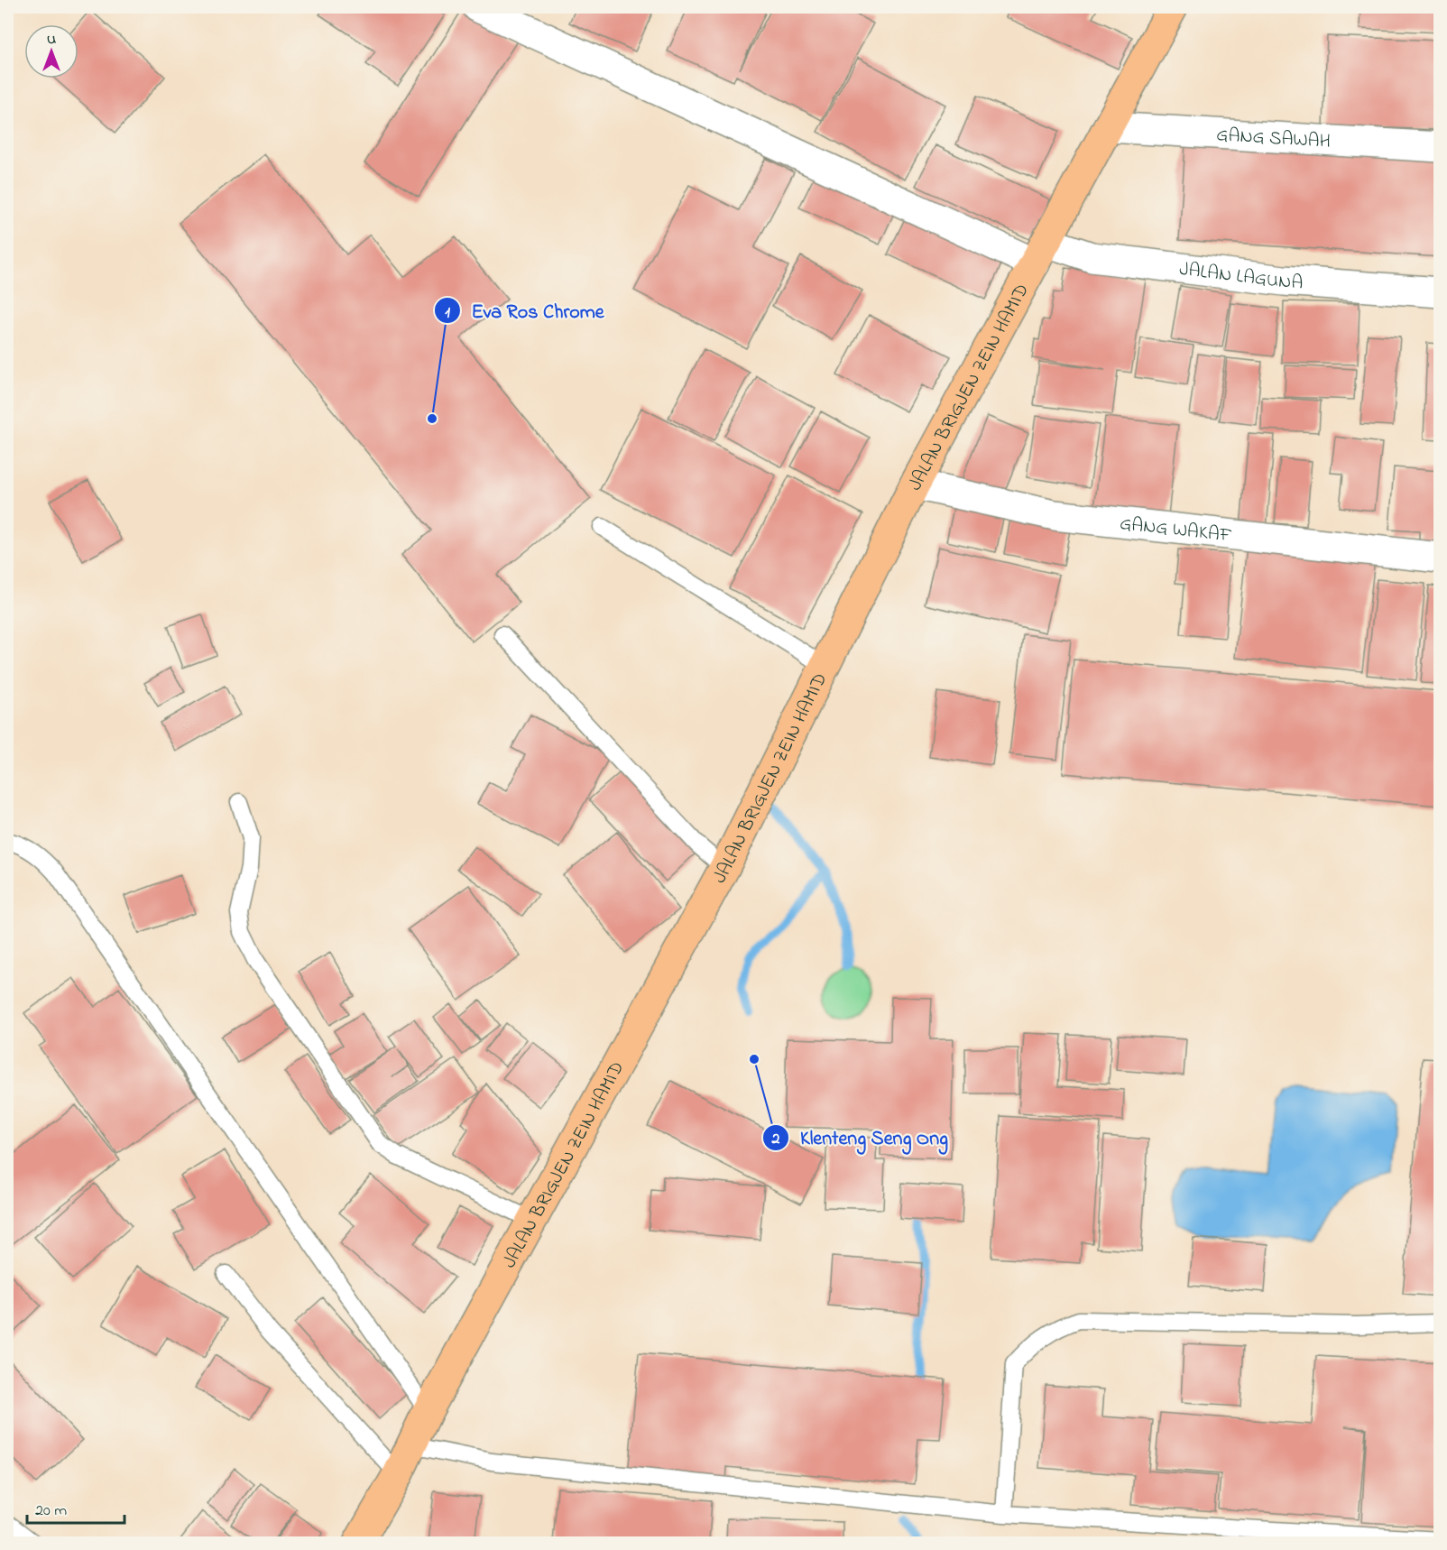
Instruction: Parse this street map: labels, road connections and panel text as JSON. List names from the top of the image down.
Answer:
{
  "streets": {
    "main road": ["JALAN BRIGJEN ZEIN HAMID"],
    "street": ["GANG SAWAH", "JALAN LAGUNA", "GANG WAKAF"]
  },
  "crossings": [
    ["GANG SAWAH", "JALAN BRIGJEN ZEIN HAMID"],
    ["JALAN LAGUNA", "JALAN BRIGJEN ZEIN HAMID"],
    ["JALAN BRIGJEN ZEIN HAMID", "GANG WAKAF"]
  ],
  "places": ["Eva Ros Chrome", "Klenteng Seng Ong"],
  "scale_bar": "20 m",
  "north": "top"
}
